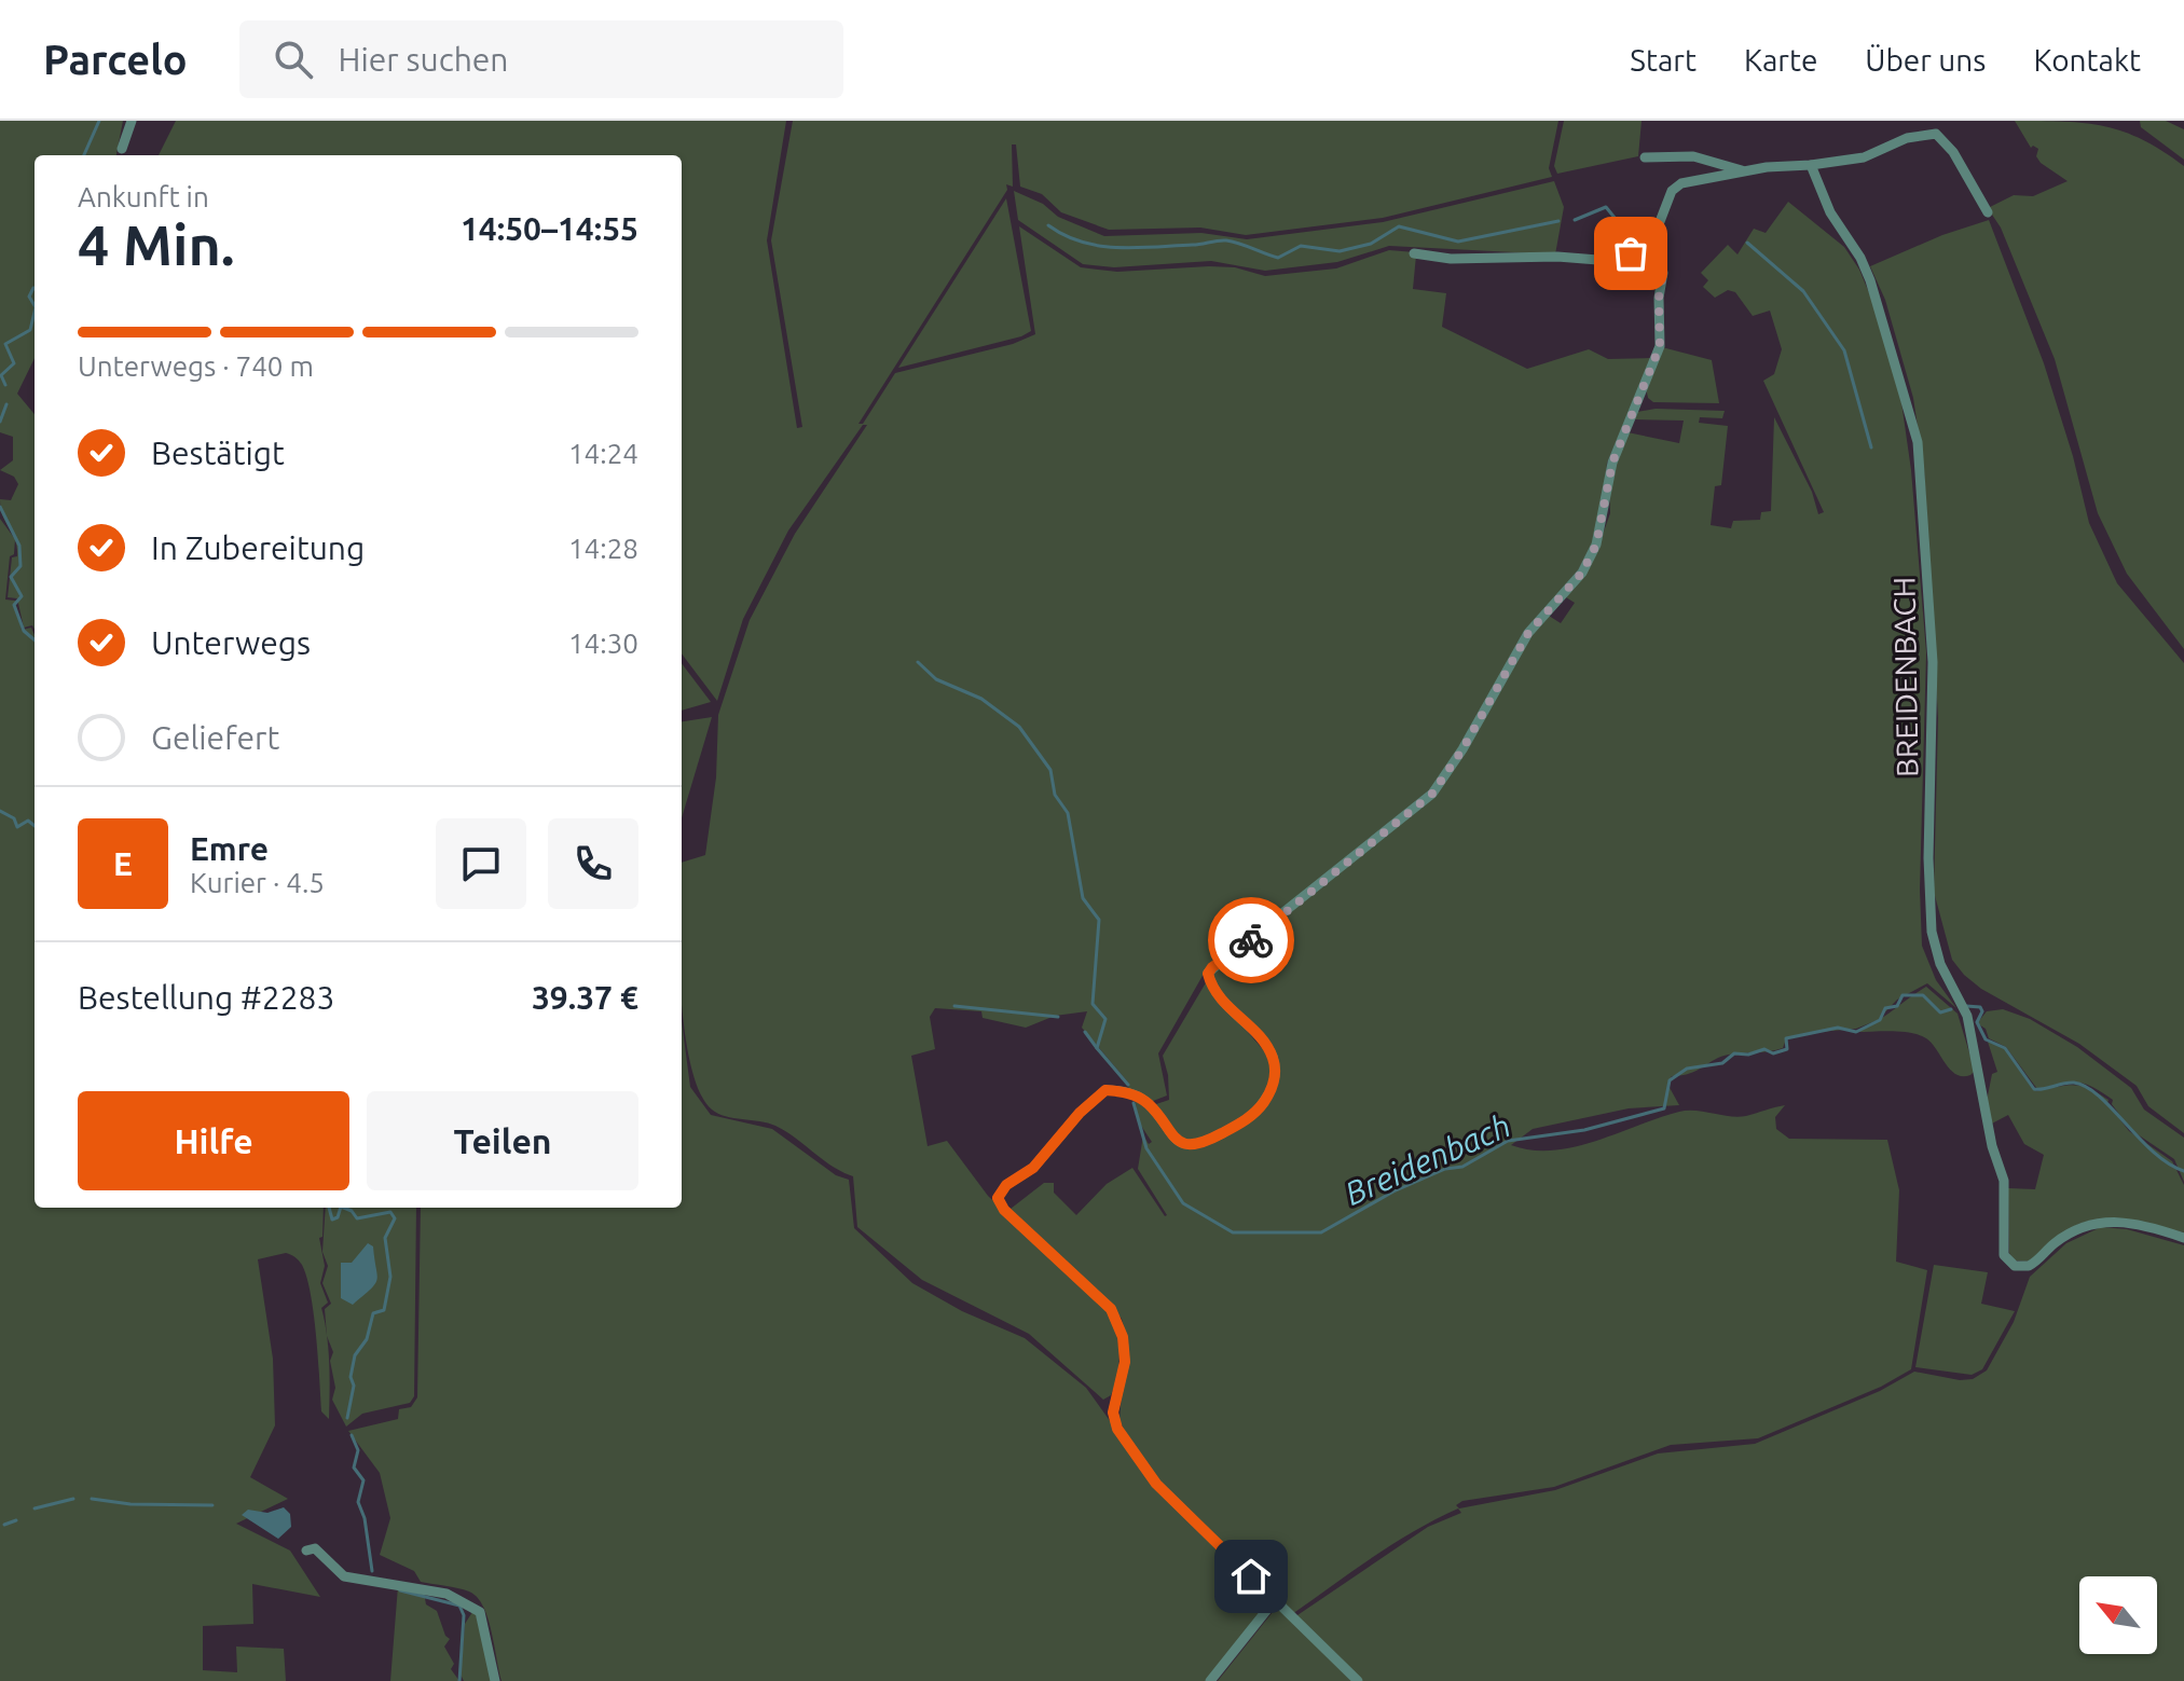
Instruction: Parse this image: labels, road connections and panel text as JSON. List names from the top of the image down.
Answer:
{
  "streets": {
    "street": ["BREIDENBACH"]
  },
  "water": ["Breidenbach"],
  "north": "top left",
  "page": {
    "header": "Parcelo",
    "search": "Hier suchen",
    "nav": [
      "Start",
      "Karte",
      "Über uns",
      "Kontakt"
    ],
    "heading": ["4 Min.", "Ankunft in", "14:50–14:55"],
    "panel": [
      "Emre",
      "Kurier · 4.5",
      "Bestellung #2283",
      "39.37 €"
    ],
    "bar": "Unterwegs · 740 m",
    "list": [
      ["Bestätigt", "14:24"],
      ["In Zubereitung", "14:28"],
      ["Unterwegs", "14:30"],
      "Geliefert"
    ],
    "round": "E",
    "buttons": ["Hilfe", "Teilen"]
  }
}
